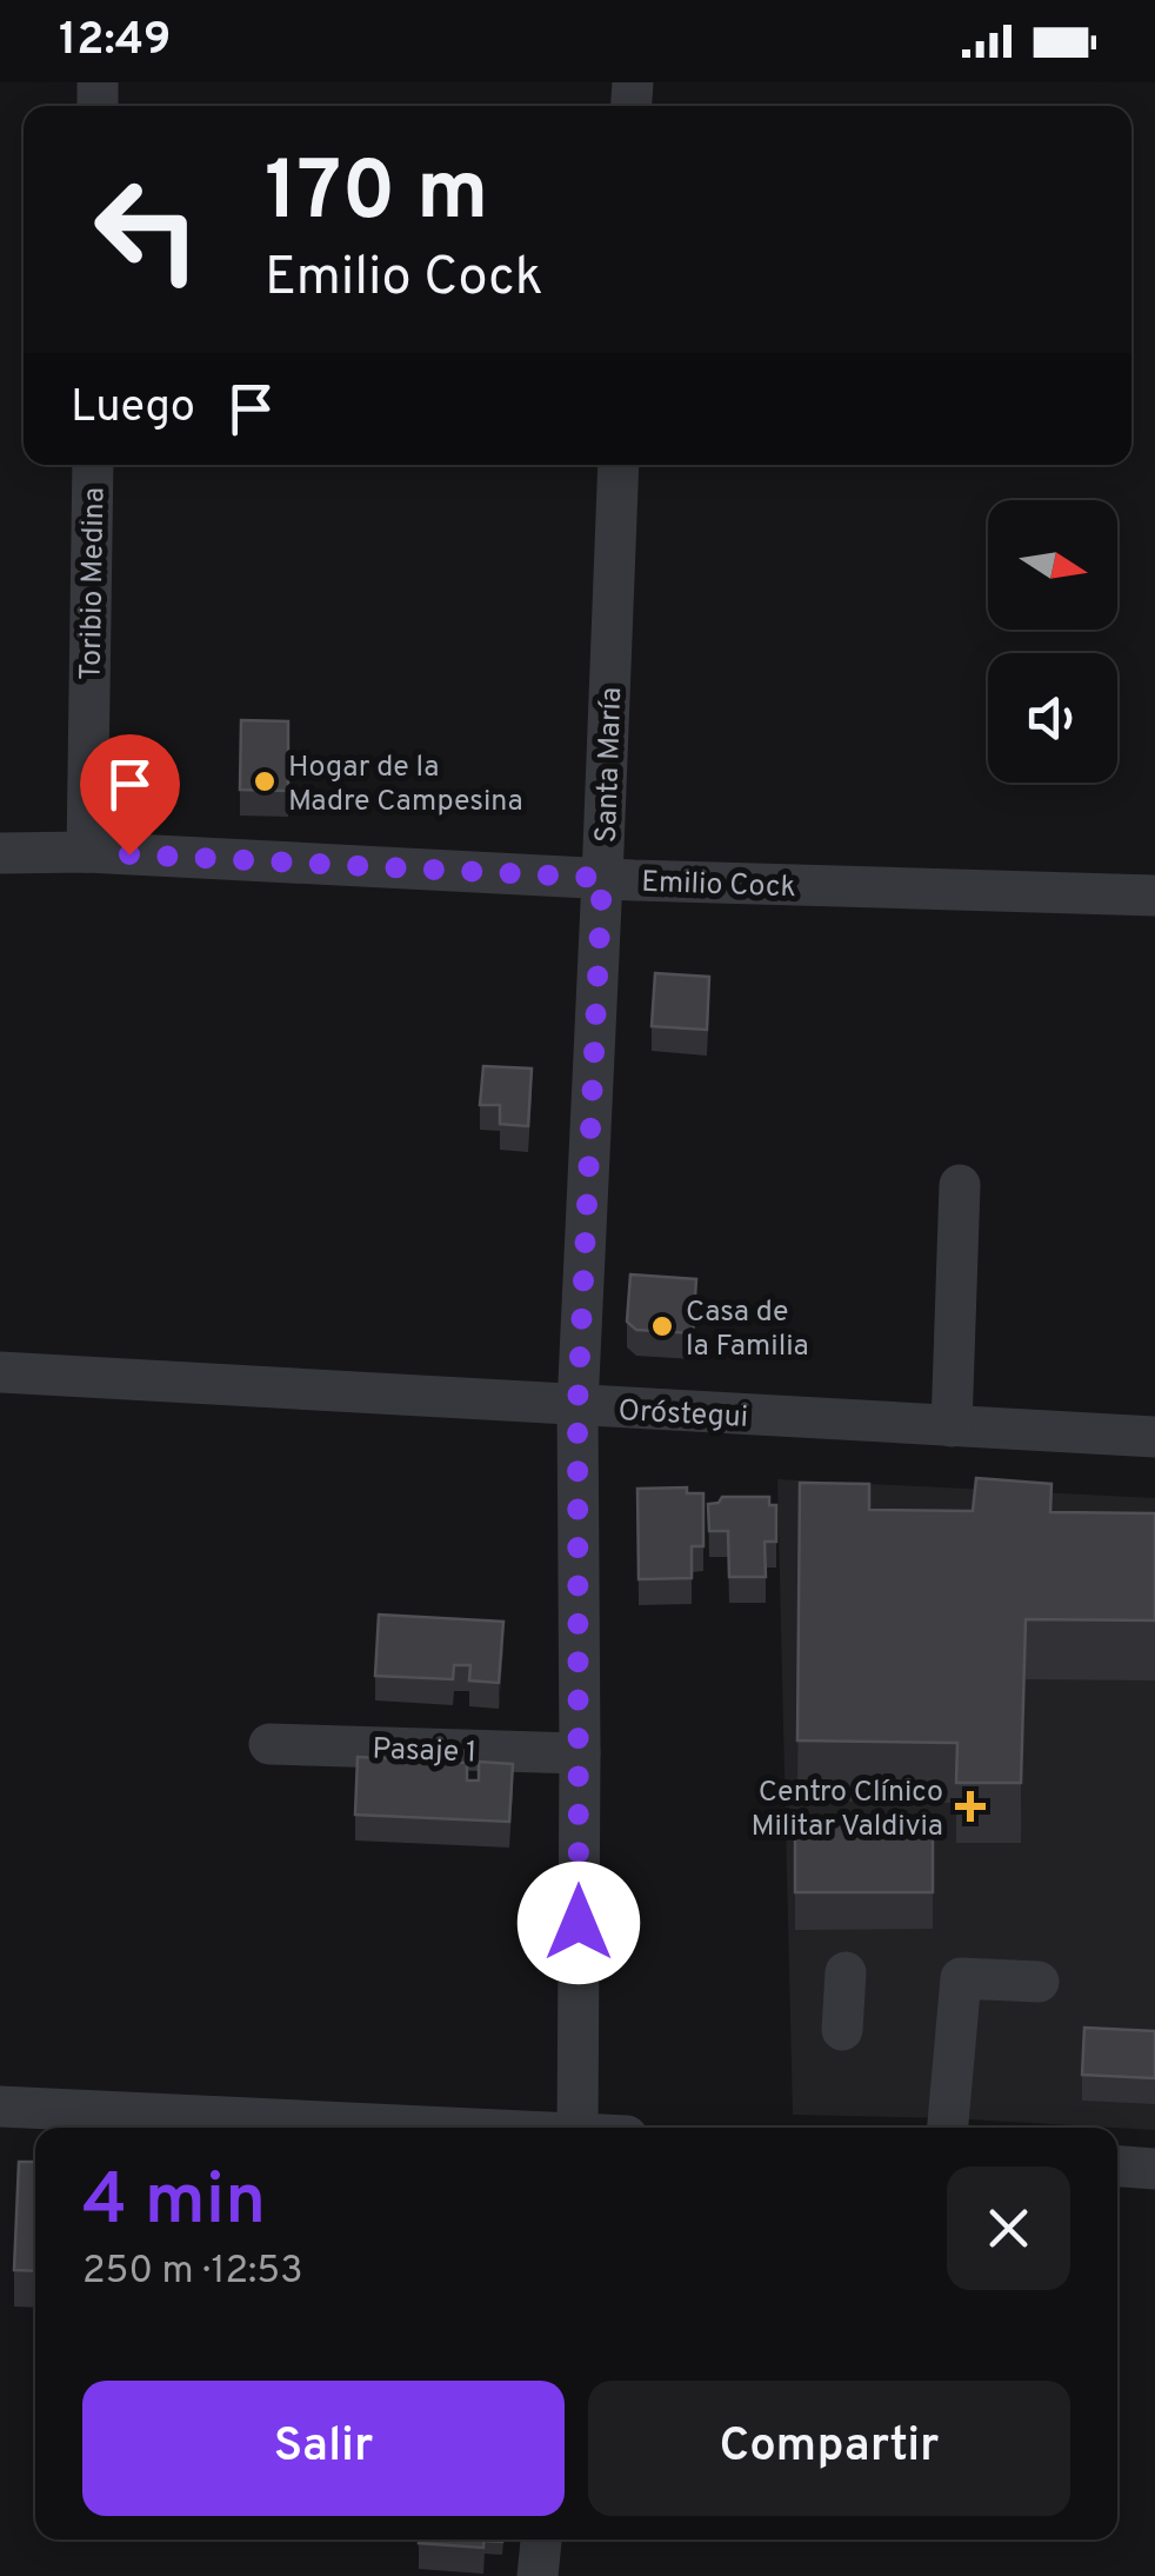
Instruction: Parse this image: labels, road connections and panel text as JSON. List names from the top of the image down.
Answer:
{
  "streets": {
    "street": [
      "Toribio Medina",
      "Santa María",
      "Emilio Cock",
      "Oróstegui",
      "Pasaje 1"
    ]
  },
  "crossings": [
    ["Toribio Medina", "Emilio Cock"],
    ["Santa María", "Emilio Cock"],
    ["Santa María", "Oróstegui"],
    ["Santa María", "Pasaje 1"]
  ],
  "places": {
    "other": ["Hogar de la Madre Campesina", "Casa de la Familia"],
    "health": ["Centro Clínico Militar Valdivia"]
  },
  "north": "right",
  "page": {
    "status": "12:49",
    "turn": ["170 m", "Emilio Cock"],
    "then": "Luego",
    "heading": ["4 min", "250 m · 12:53"],
    "buttons": ["Salir", "Compartir"]
  }
}
